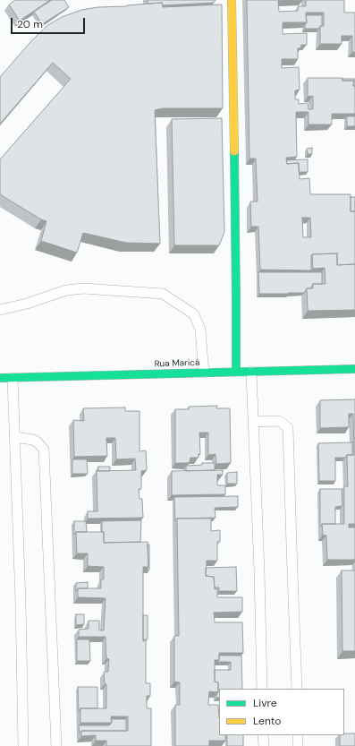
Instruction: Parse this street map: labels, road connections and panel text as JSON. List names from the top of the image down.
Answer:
{
  "streets": {
    "street": ["Rua Maricá"]
  },
  "legend": ["Livre", "Lento"],
  "scale_bar": "20 m"
}
